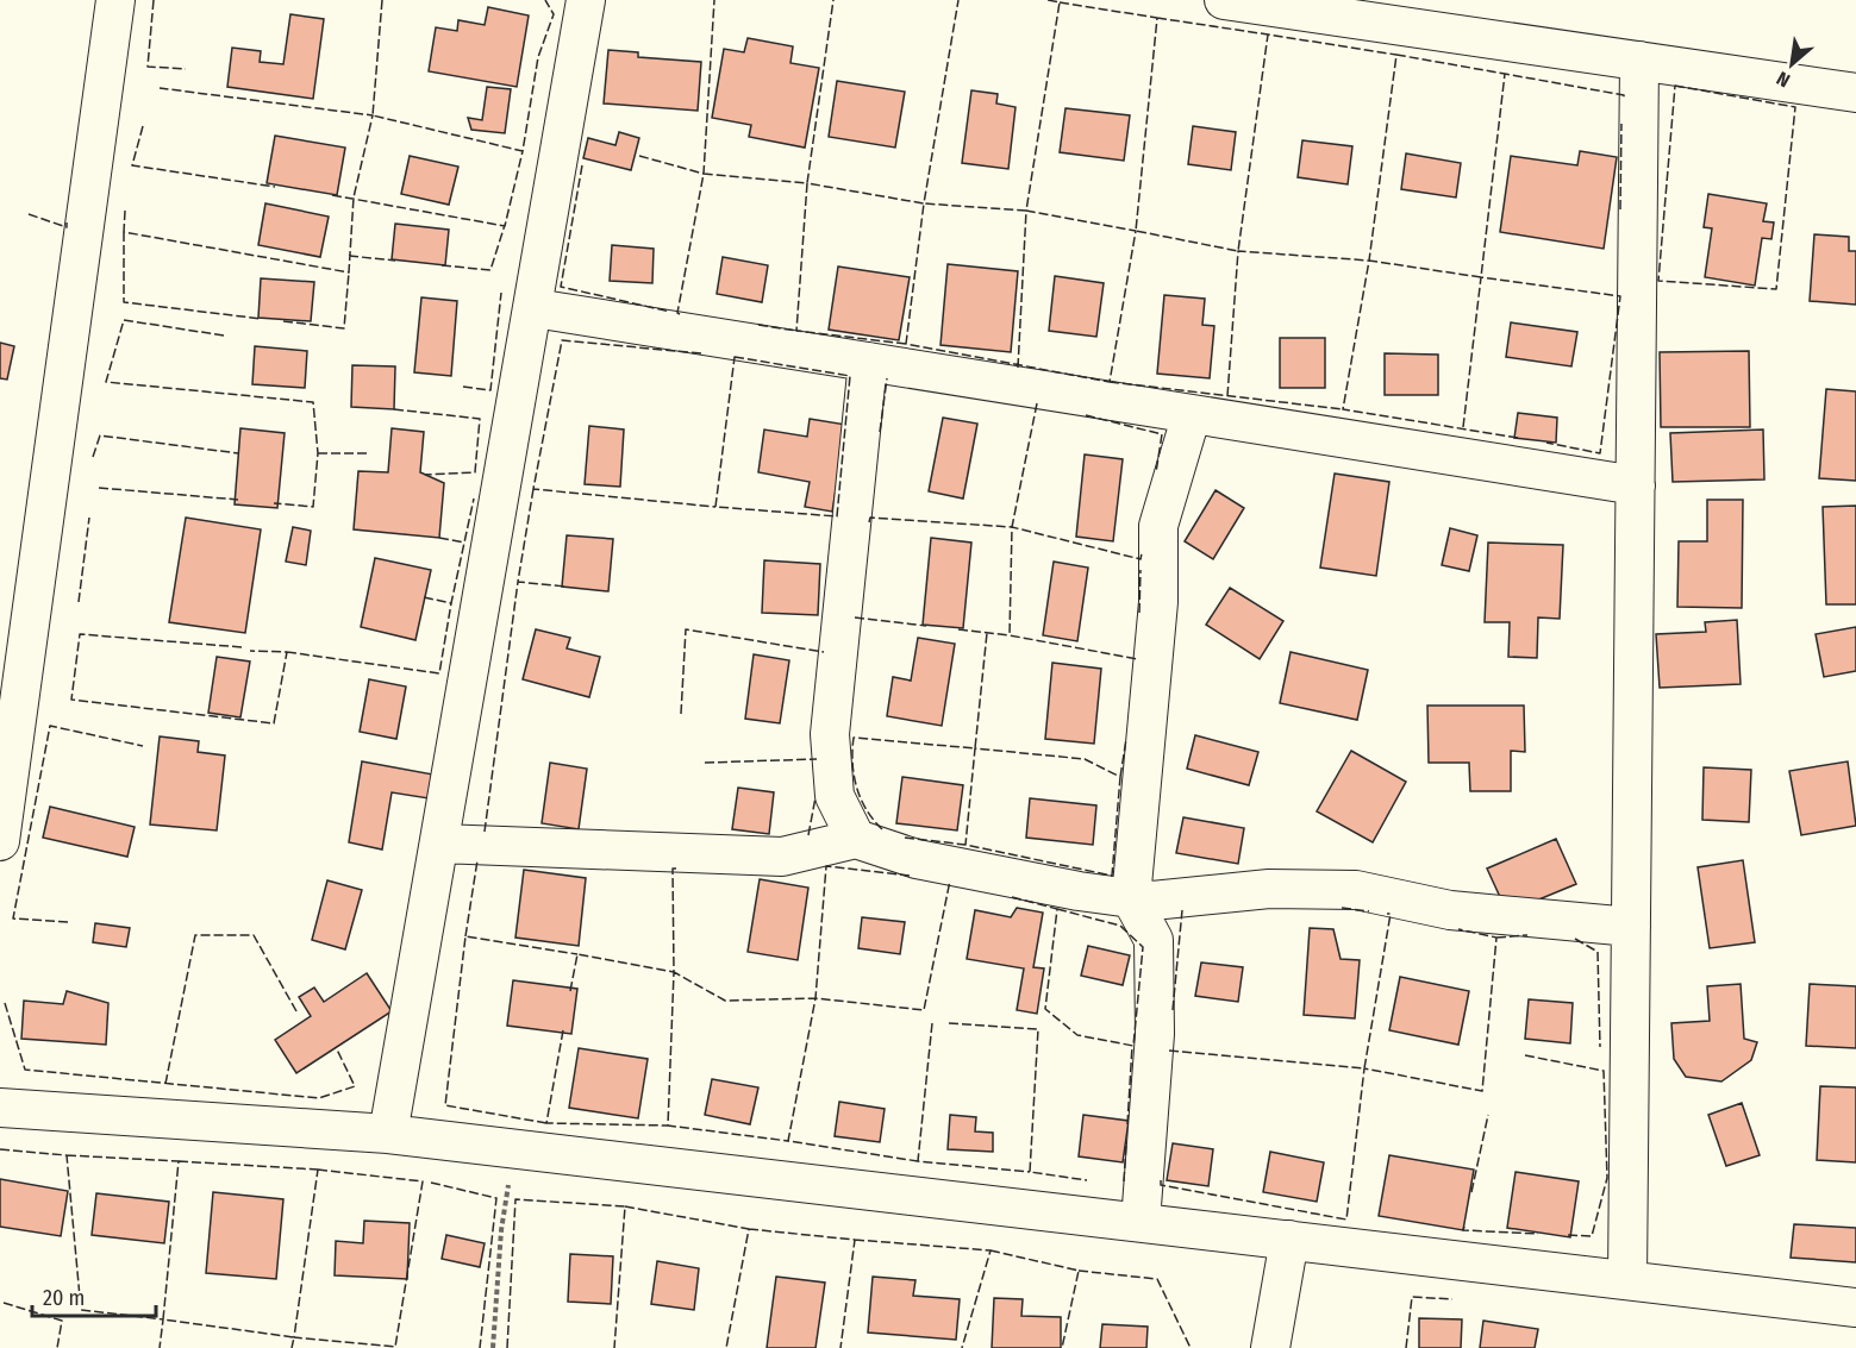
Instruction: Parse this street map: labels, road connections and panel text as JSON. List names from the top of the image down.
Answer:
{
  "scale_bar": "20 m",
  "north": "bottom left"
}
